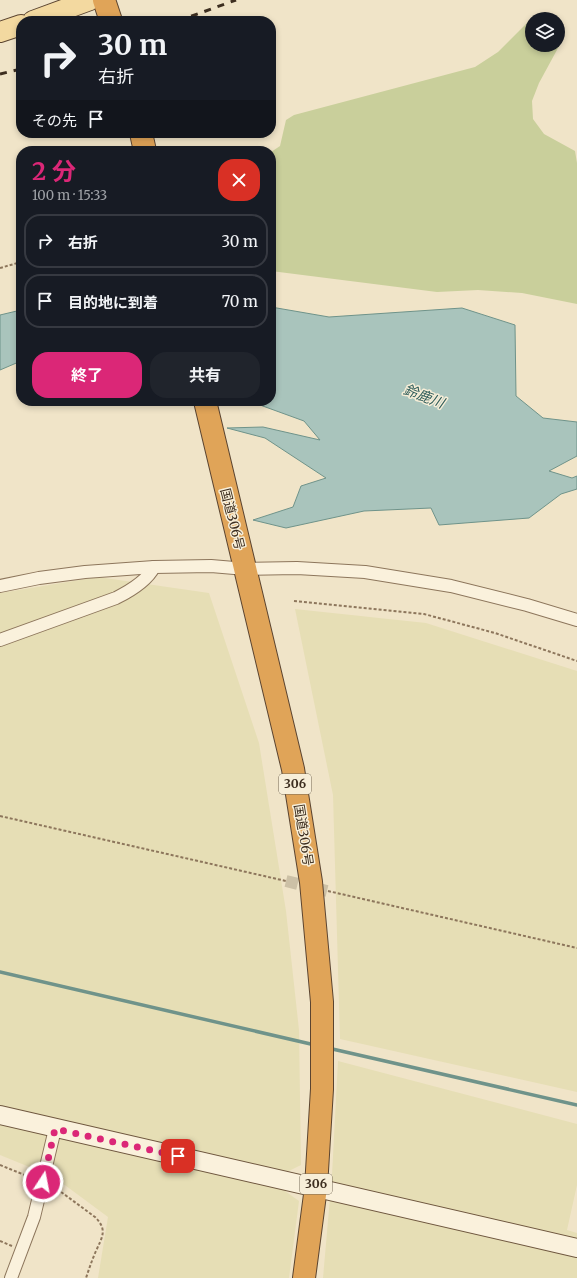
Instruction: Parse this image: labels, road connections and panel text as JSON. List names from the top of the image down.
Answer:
{
  "streets": {
    "highway": ["国道306号", "306"]
  },
  "water": ["鈴鹿川"],
  "page": {
    "turn": ["30 m", "右折"],
    "then": "その先",
    "heading": ["2 分", "100 m · 15:33"],
    "list": [
      {
        "name": "右折",
        "value": "30 m"
      },
      {
        "name": "目的地に到着",
        "value": "70 m"
      }
    ],
    "buttons": ["終了", "共有"]
  }
}
